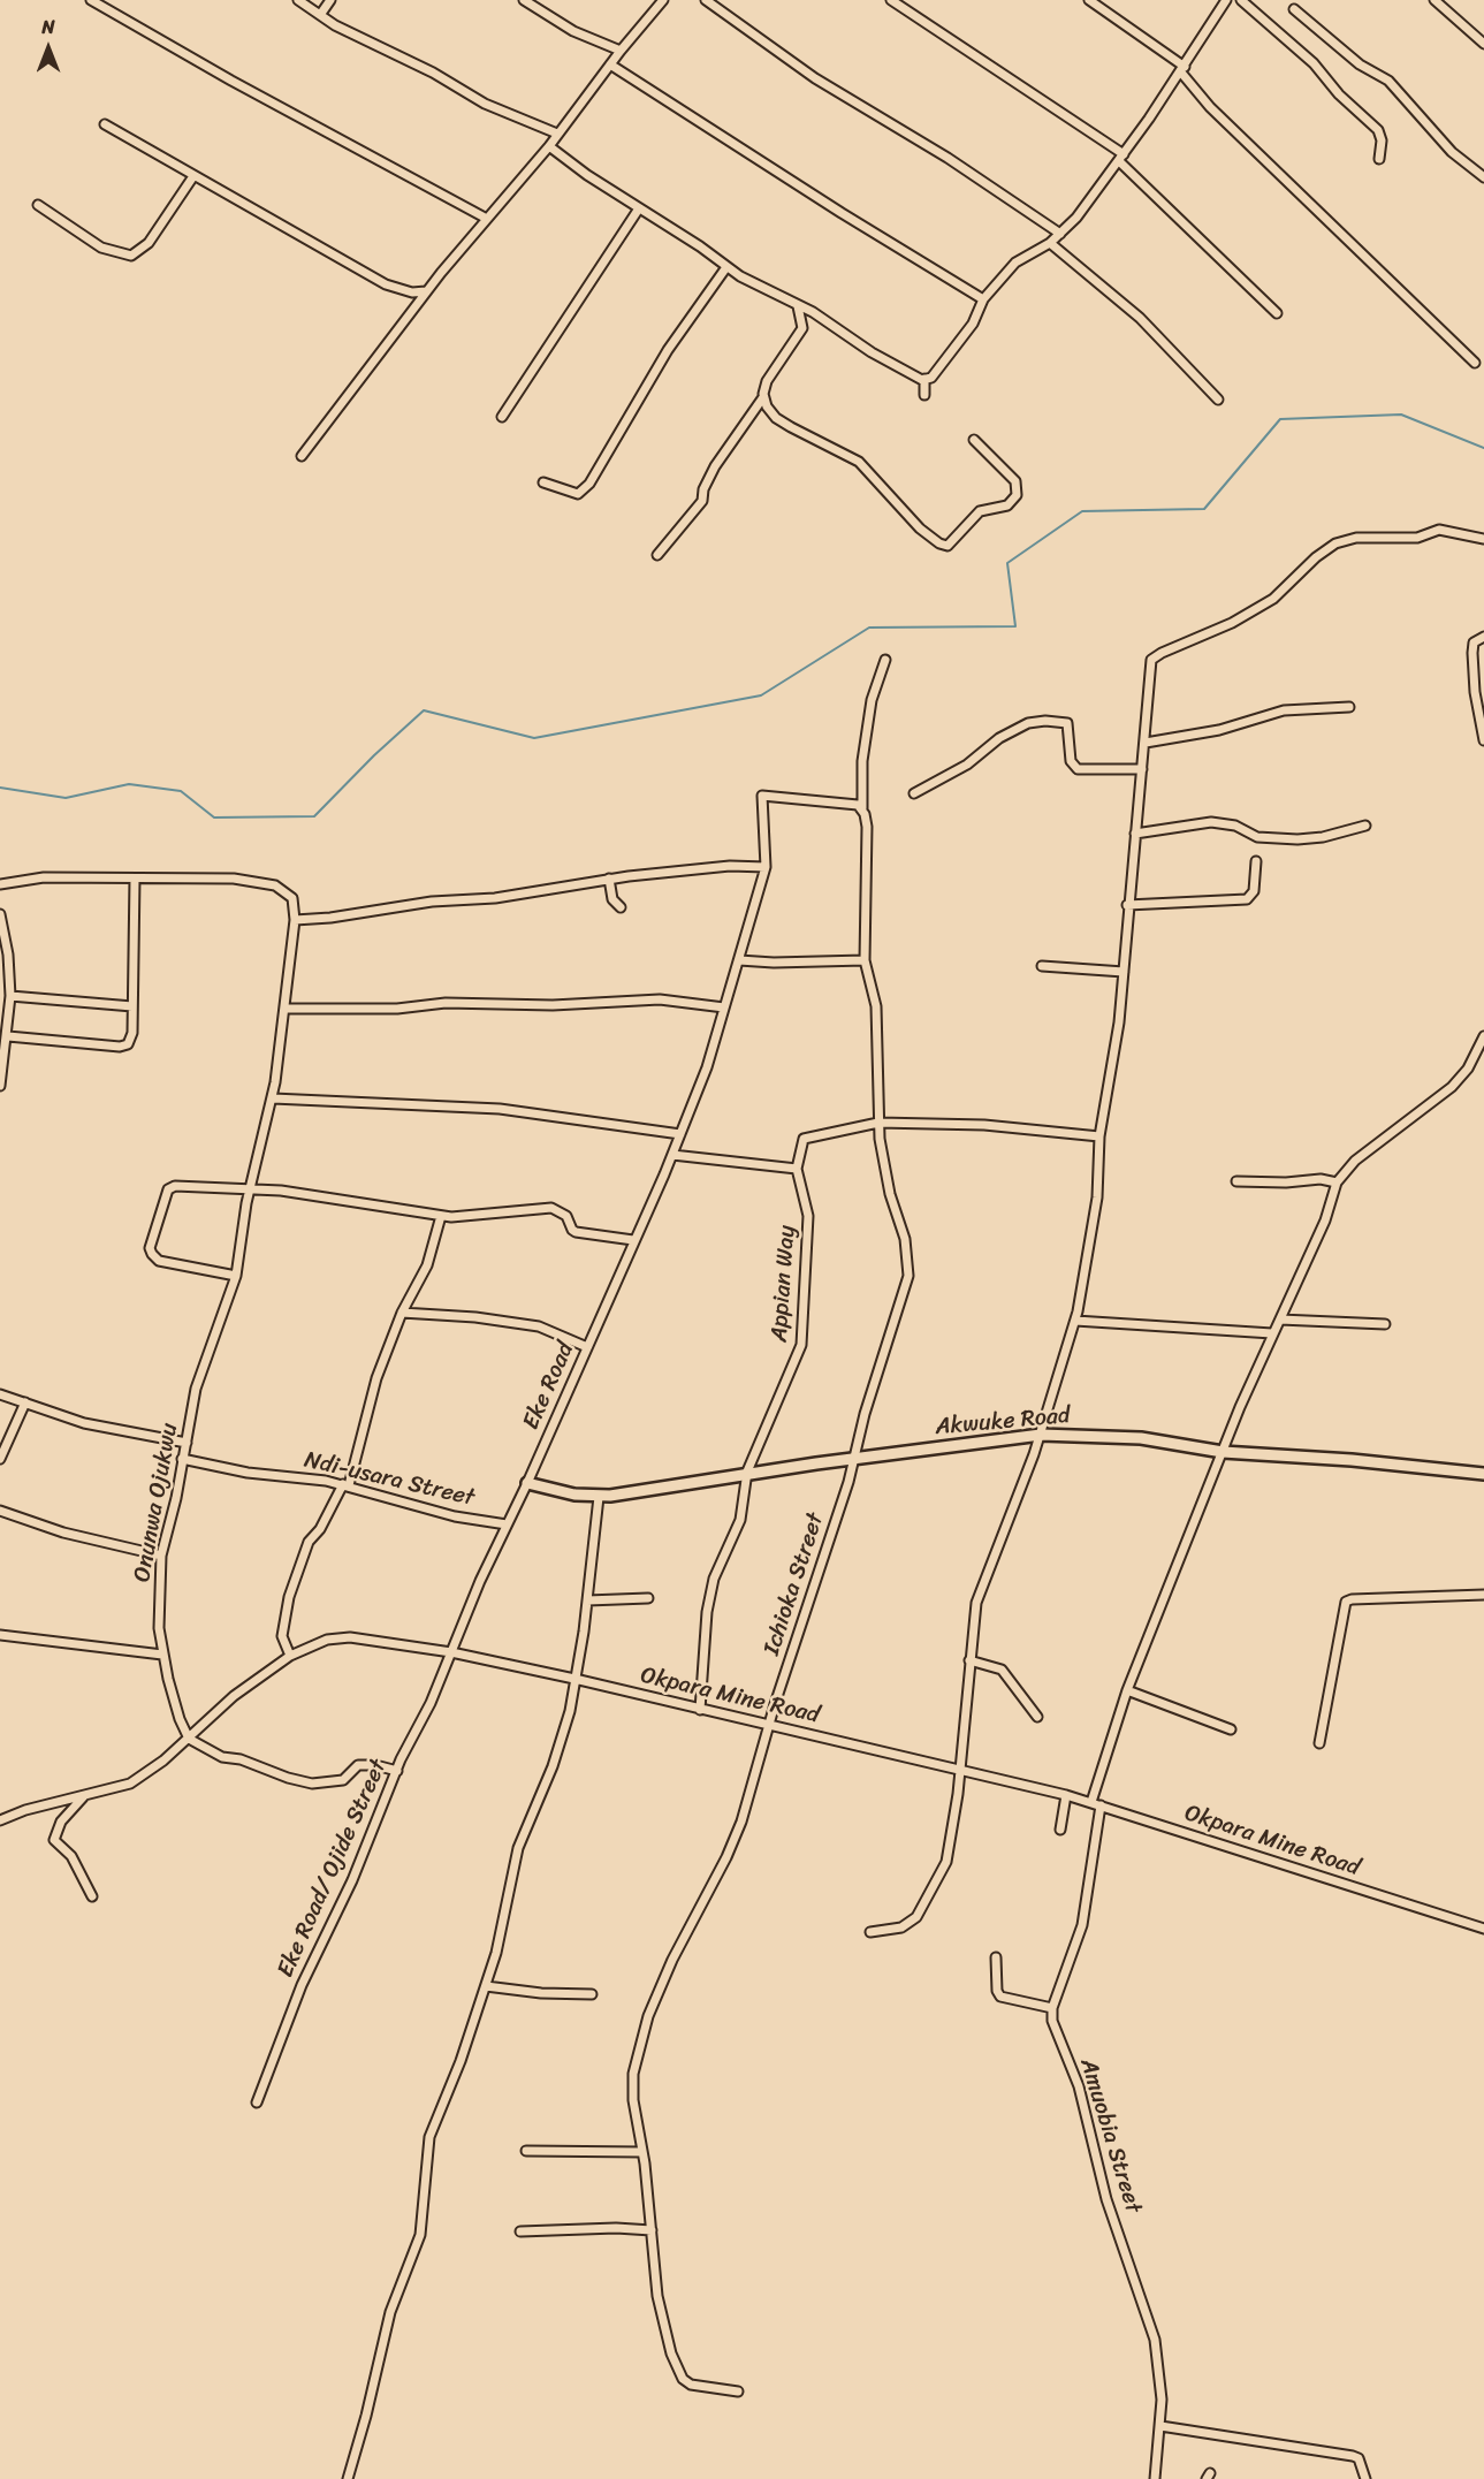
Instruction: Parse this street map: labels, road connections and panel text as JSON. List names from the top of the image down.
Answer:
{
  "streets": {
    "main road": ["Akwuke Road"],
    "street": [
      "Appian Way",
      "Eke Road",
      "Ndi-usara Street",
      "Onunwa Ojukwu",
      "Ichioka Street",
      "Okpara Mine Road",
      "Eke Road/ Ojide Street",
      "Amuobia Street"
    ]
  },
  "crossings": [
    ["Appian Way", "Akwuke Road"],
    ["Appian Way", "Okpara Mine Road"],
    ["Eke Road", "Akwuke Road"],
    ["Eke Road", "Ndi-usara Street"],
    ["Eke Road", "Ichioka Street"],
    ["Eke Road", "Okpara Mine Road"],
    ["Eke Road", "Eke Road/ Ojide Street"],
    ["Akwuke Road", "Ichioka Street"],
    ["Ndi-usara Street", "Onunwa Ojukwu"],
    ["Onunwa Ojukwu", "Okpara Mine Road"],
    ["Ichioka Street", "Okpara Mine Road"],
    ["Okpara Mine Road", "Eke Road/ Ojide Street"]
  ],
  "north": "top"
}
